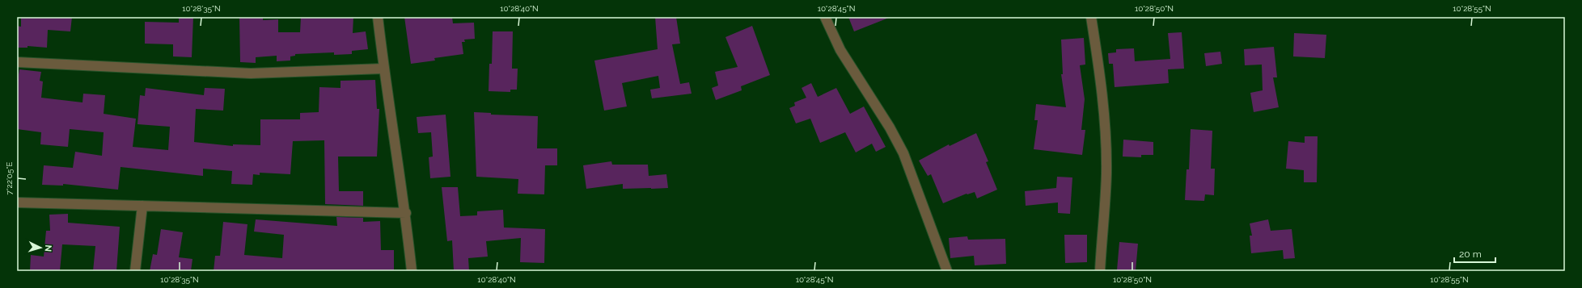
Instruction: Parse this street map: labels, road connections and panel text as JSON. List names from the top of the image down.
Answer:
{
  "scale_bar": "20 m",
  "north": "right",
  "coordinates": [
    "10°28'35\"N",
    "10°28'40\"N",
    "10°28'45\"N",
    "10°28'50\"N",
    "10°28'55\"N",
    "7°22'05\"E"
  ]
}
